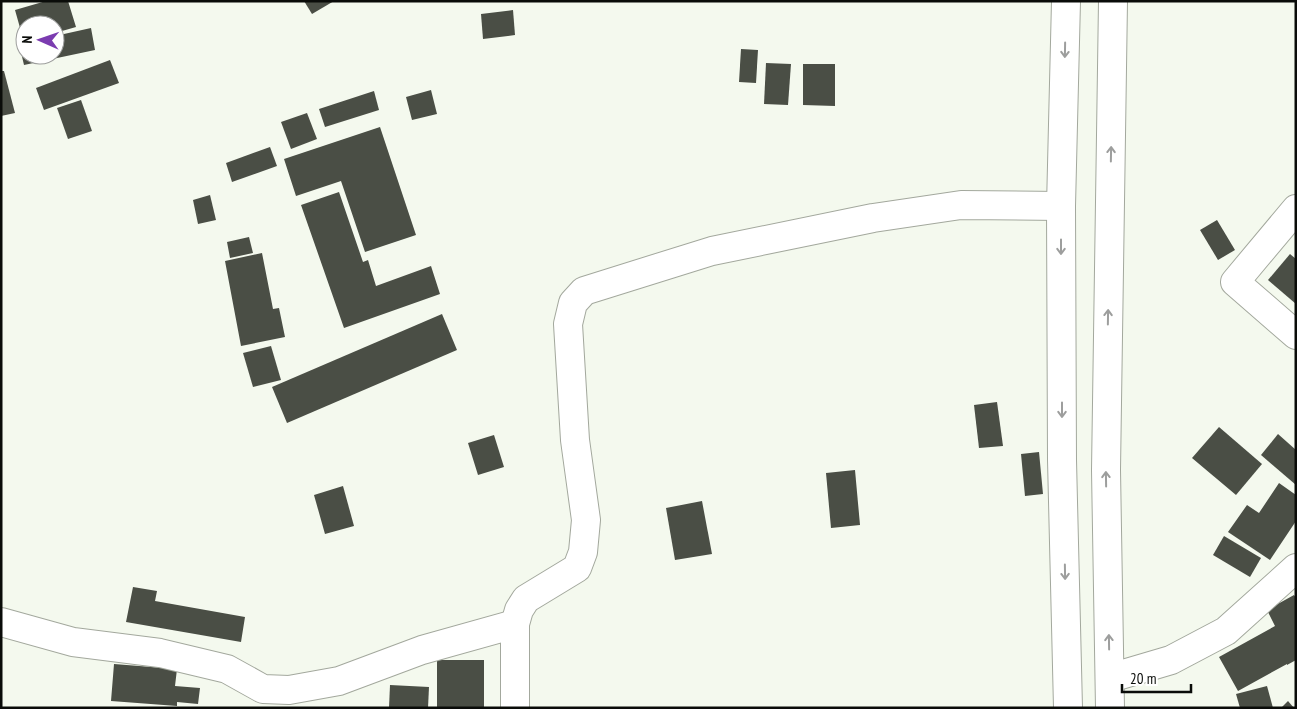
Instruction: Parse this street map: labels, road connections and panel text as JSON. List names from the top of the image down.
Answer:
{
  "scale_bar": "20 m",
  "north": "left"
}
